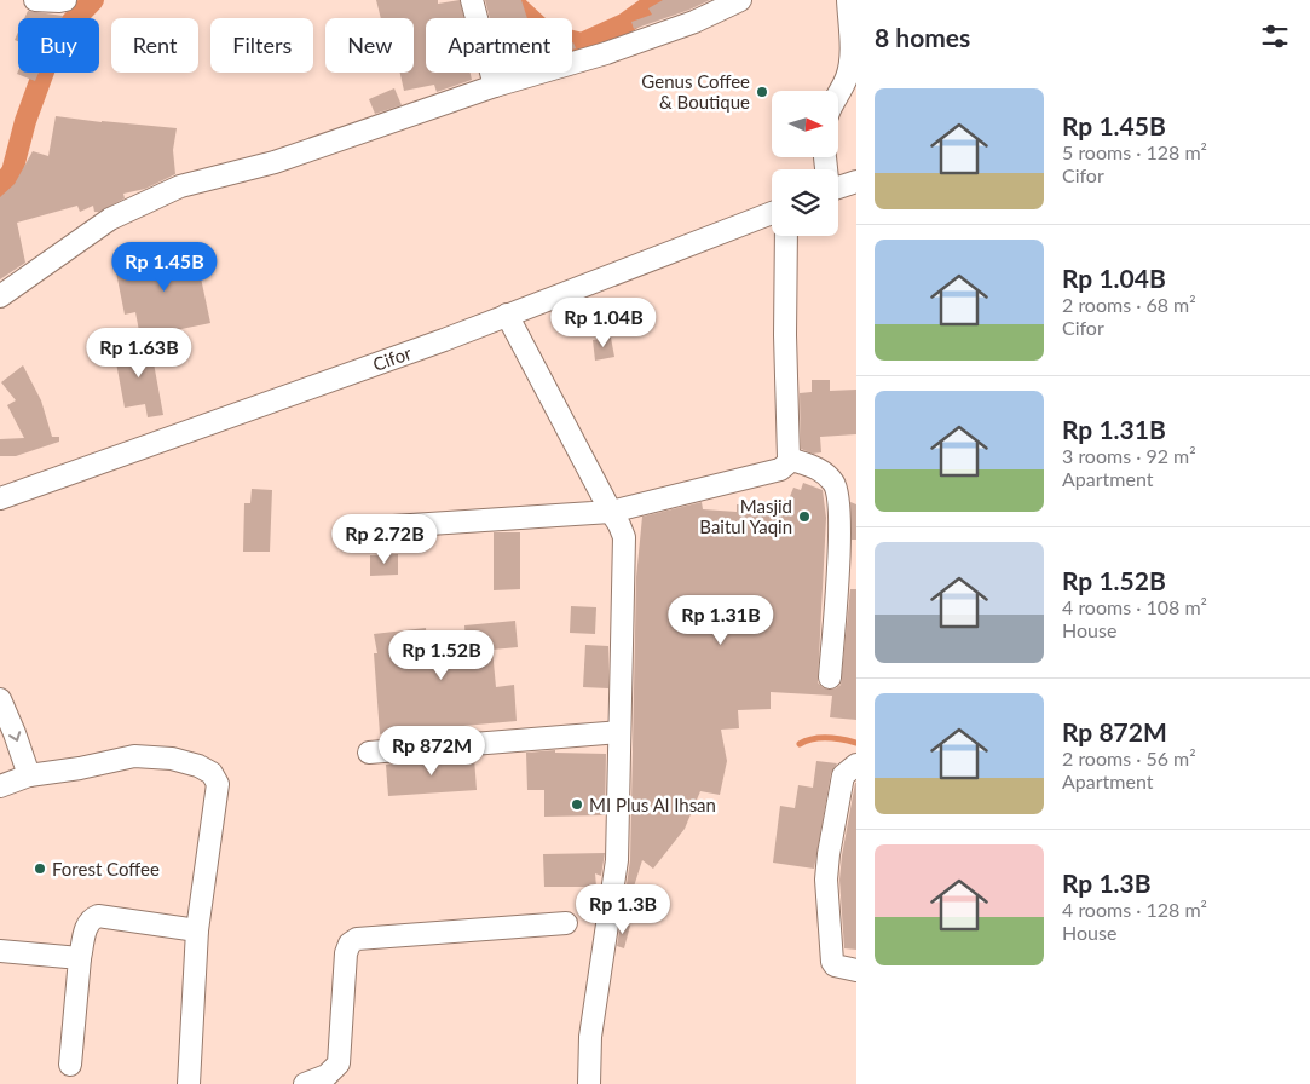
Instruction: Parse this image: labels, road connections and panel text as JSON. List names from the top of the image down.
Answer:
{
  "streets": {
    "street": ["Cifor"]
  },
  "places": [
    "Genus Coffee & Boutique",
    "Masjid Baitul Yaqin",
    "MI Plus Al Ihsan",
    "Forest Coffee"
  ],
  "north": "right",
  "page": {
    "heading": "8 homes",
    "chip": [
      "Buy",
      "Rent",
      "Filters",
      "New",
      "Apartment"
    ],
    "list": [
      {
        "name": "Rp 1.45B",
        "note": "5 rooms · 128 m² · Cifor"
      },
      {
        "name": "Rp 1.04B",
        "note": "2 rooms · 68 m² · Cifor"
      },
      {
        "name": "Rp 1.31B",
        "note": "3 rooms · 92 m² · Apartment"
      },
      {
        "name": "Rp 1.52B",
        "note": "4 rooms · 108 m² · House"
      },
      {
        "name": "Rp 872M",
        "note": "2 rooms · 56 m² · Apartment"
      },
      {
        "name": "Rp 1.3B",
        "note": "4 rooms · 128 m² · House"
      }
    ],
    "price": [
      "Rp 1.45B",
      "Rp 1.04B",
      "Rp 1.63B",
      "Rp 2.72B",
      "Rp 1.31B",
      "Rp 1.52B",
      "Rp 872M",
      "Rp 1.3B"
    ]
  }
}
